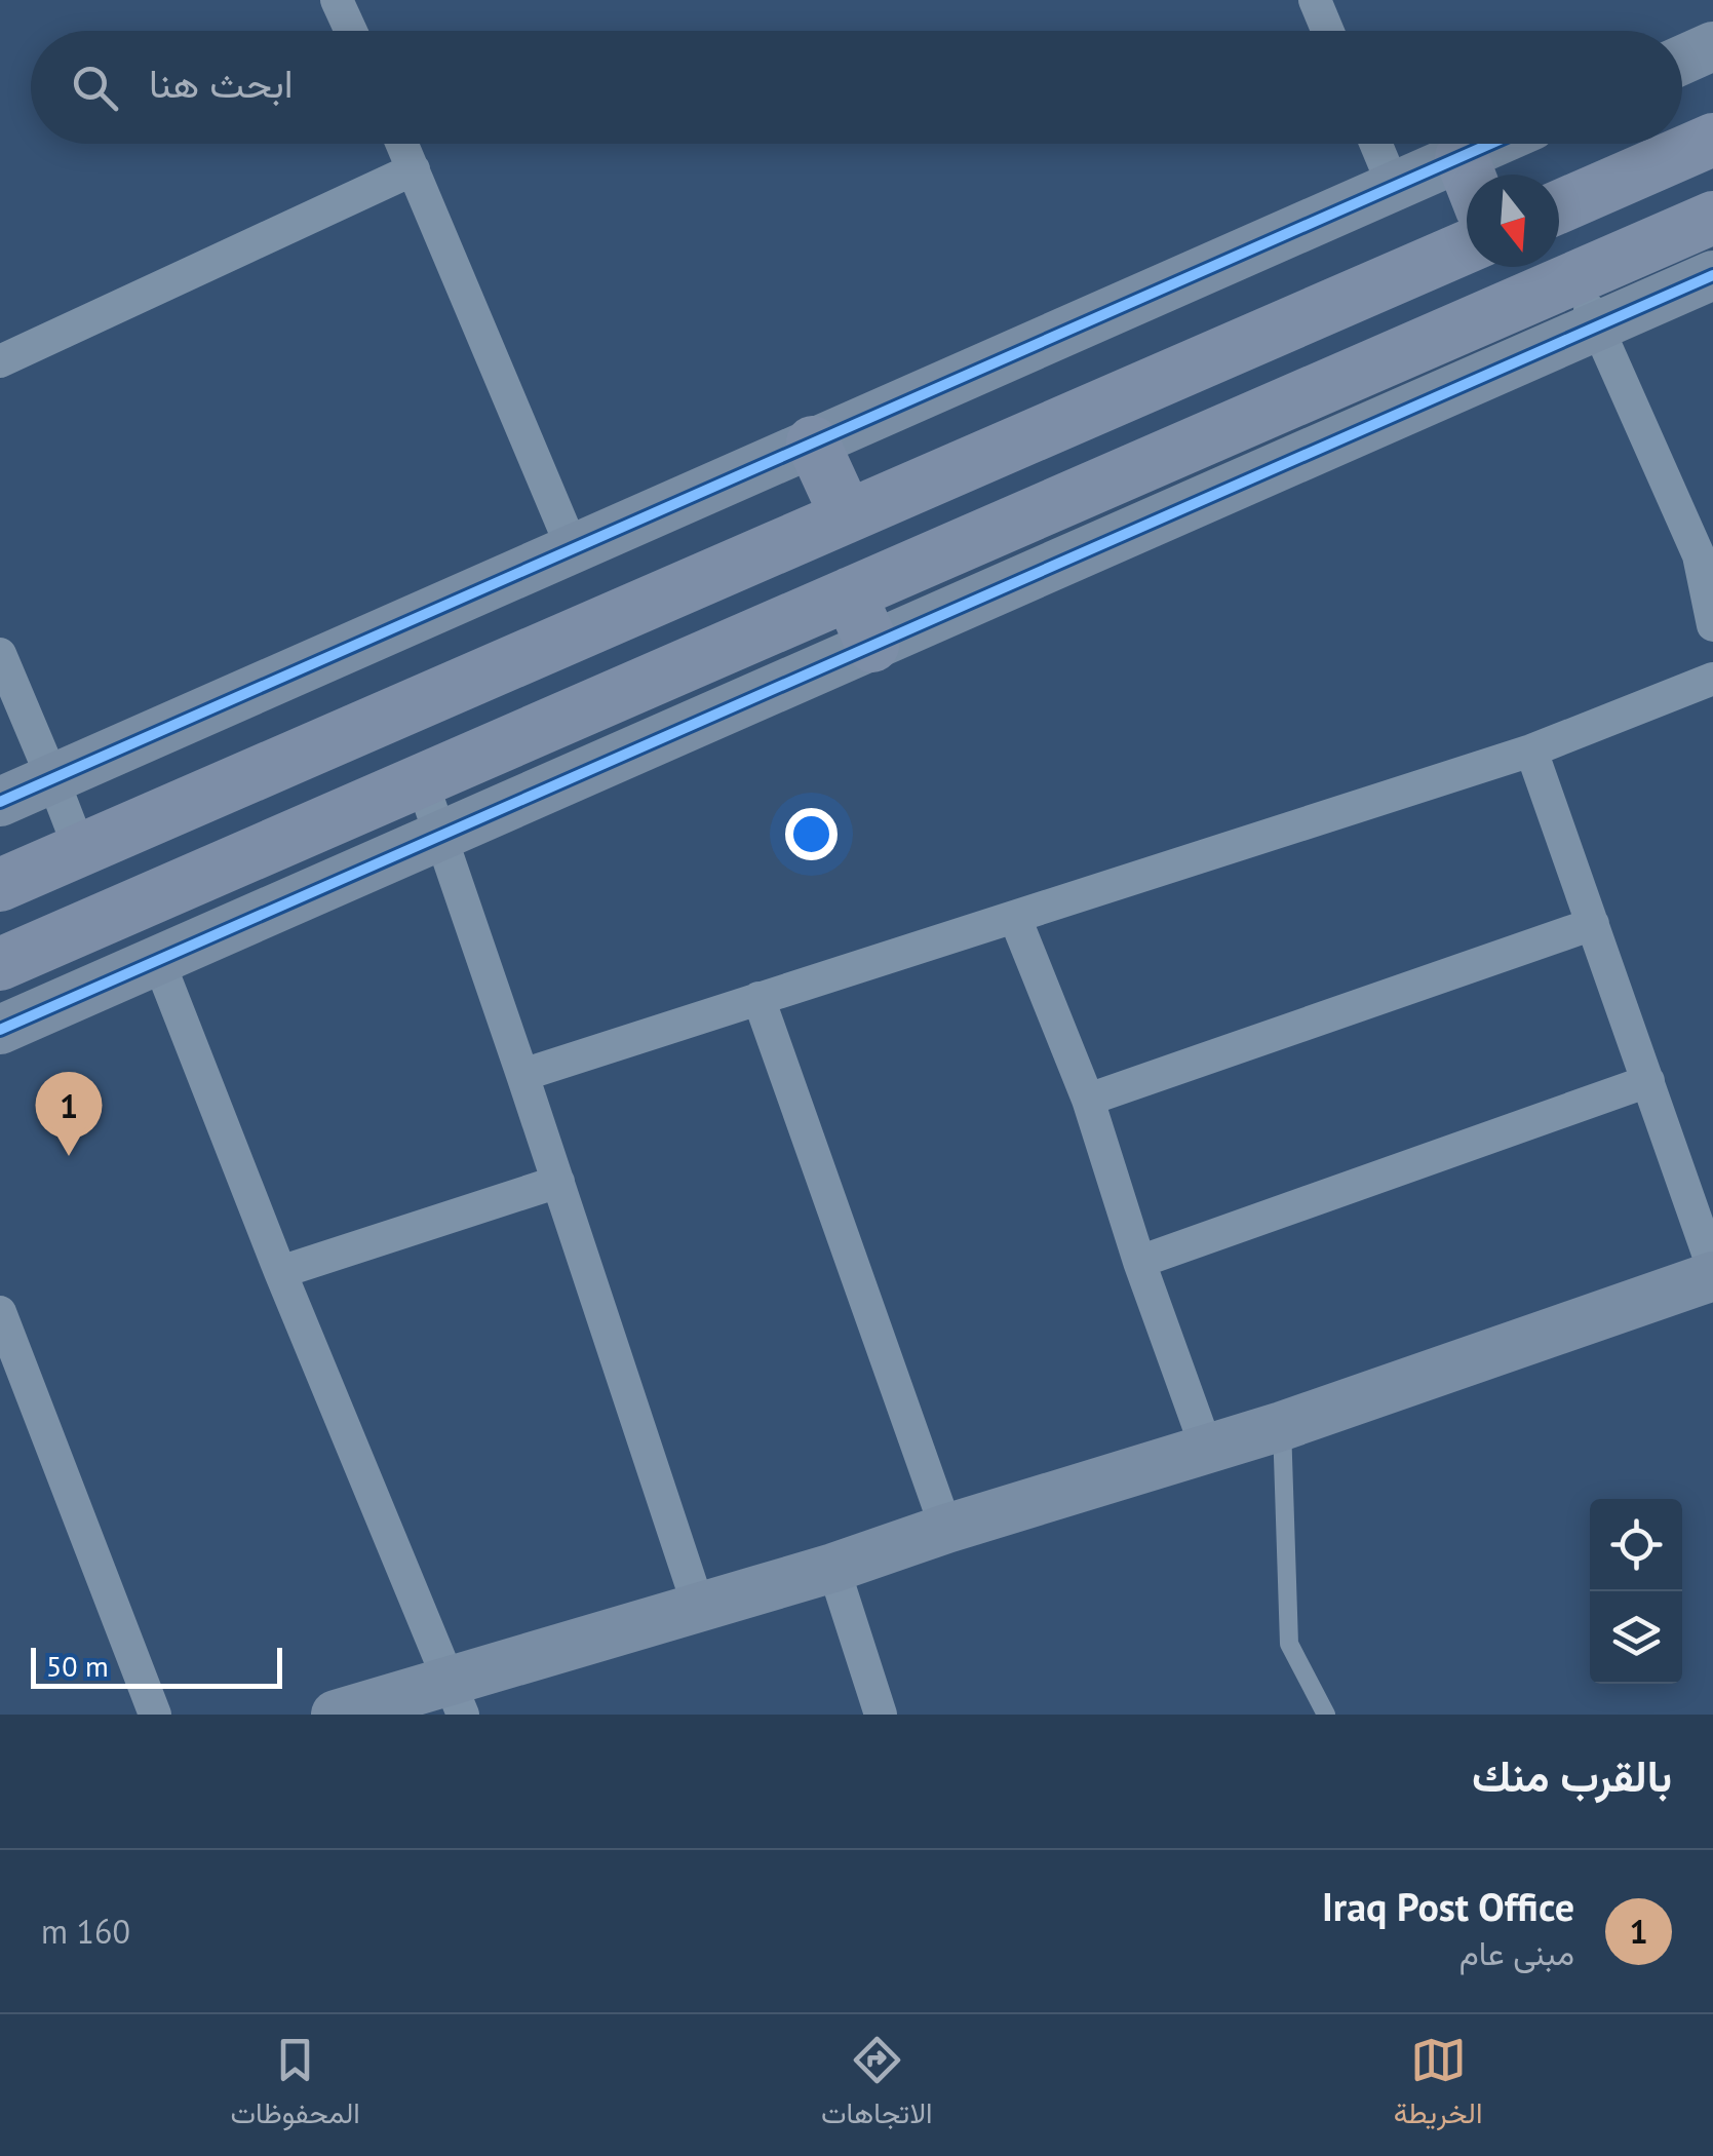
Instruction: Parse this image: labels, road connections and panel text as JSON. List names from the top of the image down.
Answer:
{
  "scale_bar": "50 m",
  "north": "bottom",
  "page": {
    "search": "ابحث هنا",
    "pins": "1",
    "scale": "50 m",
    "heading": "بالقرب منك",
    "list": [
      {
        "mark": "1",
        "name": "Iraq Post Office",
        "note": "مبنى عام",
        "value": "160 m"
      }
    ],
    "nav": ["الخريطة", "الاتجاهات", "المحفوظات"]
  }
}
